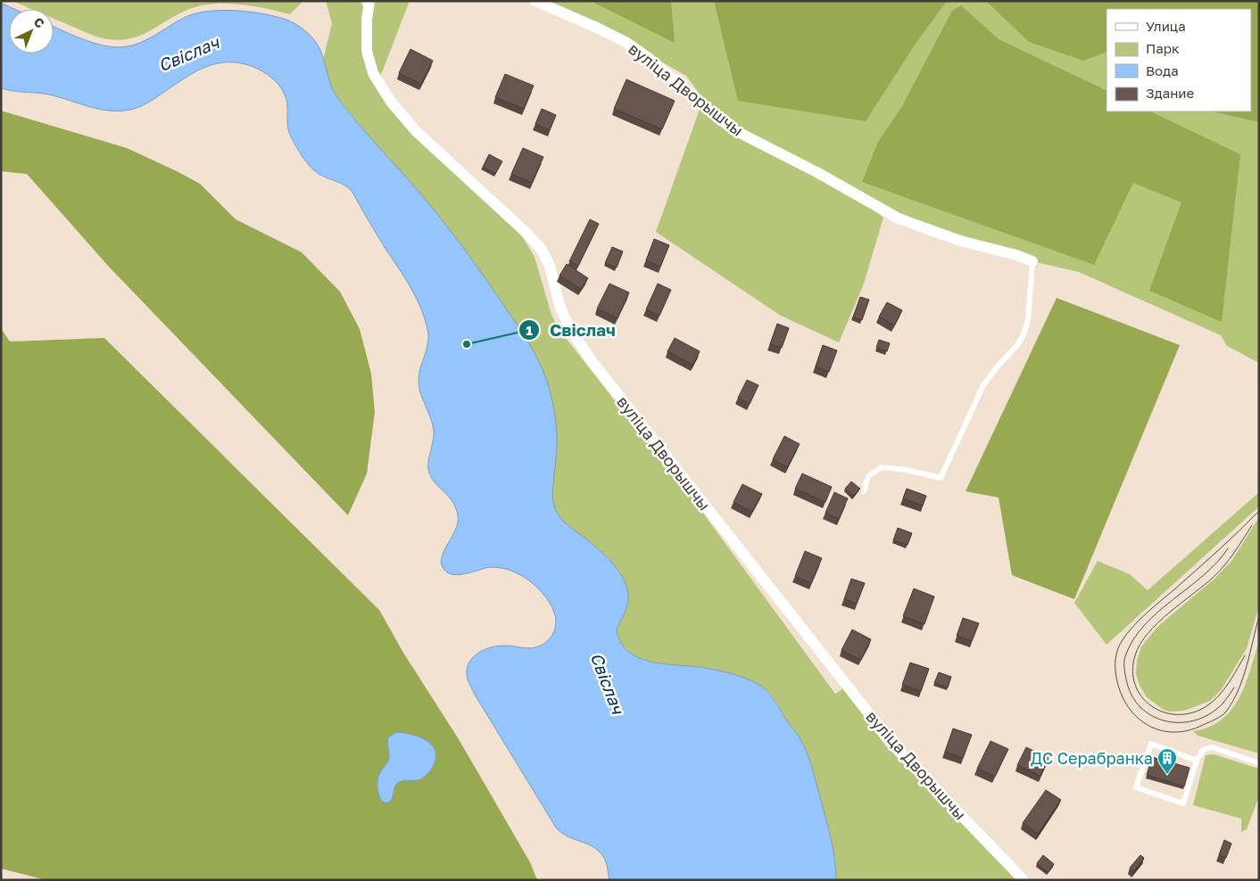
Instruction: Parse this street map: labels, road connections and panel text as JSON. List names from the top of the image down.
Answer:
{
  "streets": {
    "street": ["вуліца Дворышчы"]
  },
  "water": ["Свіслач"],
  "places": {
    "other": ["Свіслач"],
    "building": ["ДС Серабранка"]
  },
  "legend": [
    "Улица",
    "Парк",
    "Вода",
    "Здание"
  ],
  "north": "top right"
}
